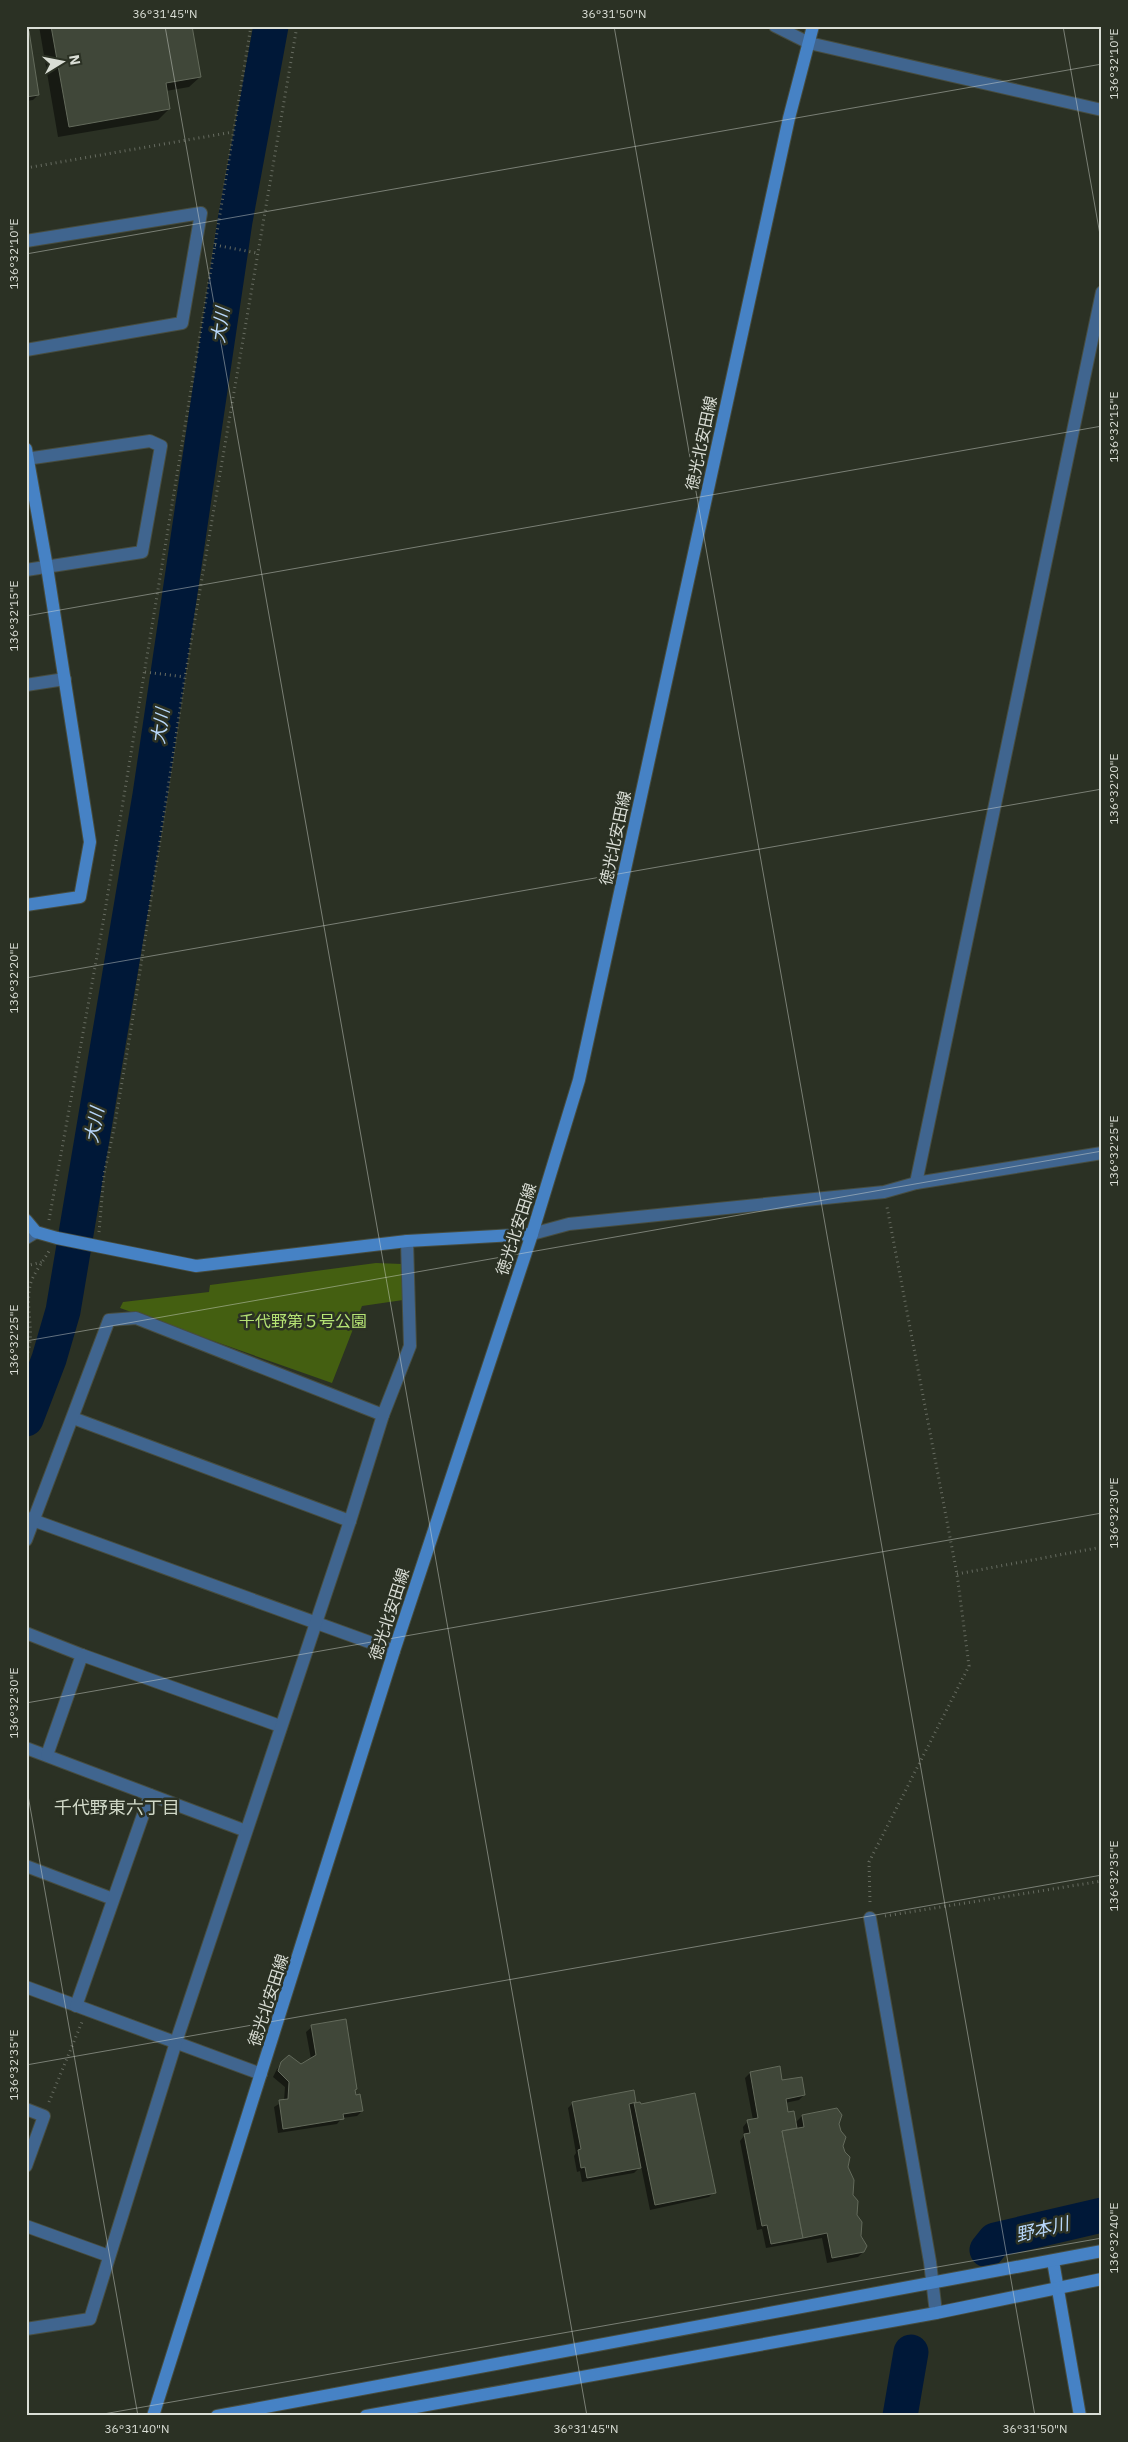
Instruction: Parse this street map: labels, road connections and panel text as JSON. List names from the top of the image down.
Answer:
{
  "streets": {
    "street": ["徳光北安田線"]
  },
  "districts": ["千代野東六丁目"],
  "water": ["大川", "野本川"],
  "parks": ["千代野第５号公園"],
  "north": "right",
  "coordinates": [
    "36°31'45\"N",
    "36°31'50\"N",
    "136°32'10\"E",
    "136°32'15\"E",
    "136°32'20\"E",
    "136°32'25\"E",
    "136°32'30\"E",
    "136°32'35\"E",
    "136°32'40\"E",
    "36°31'40\"N"
  ]
}
